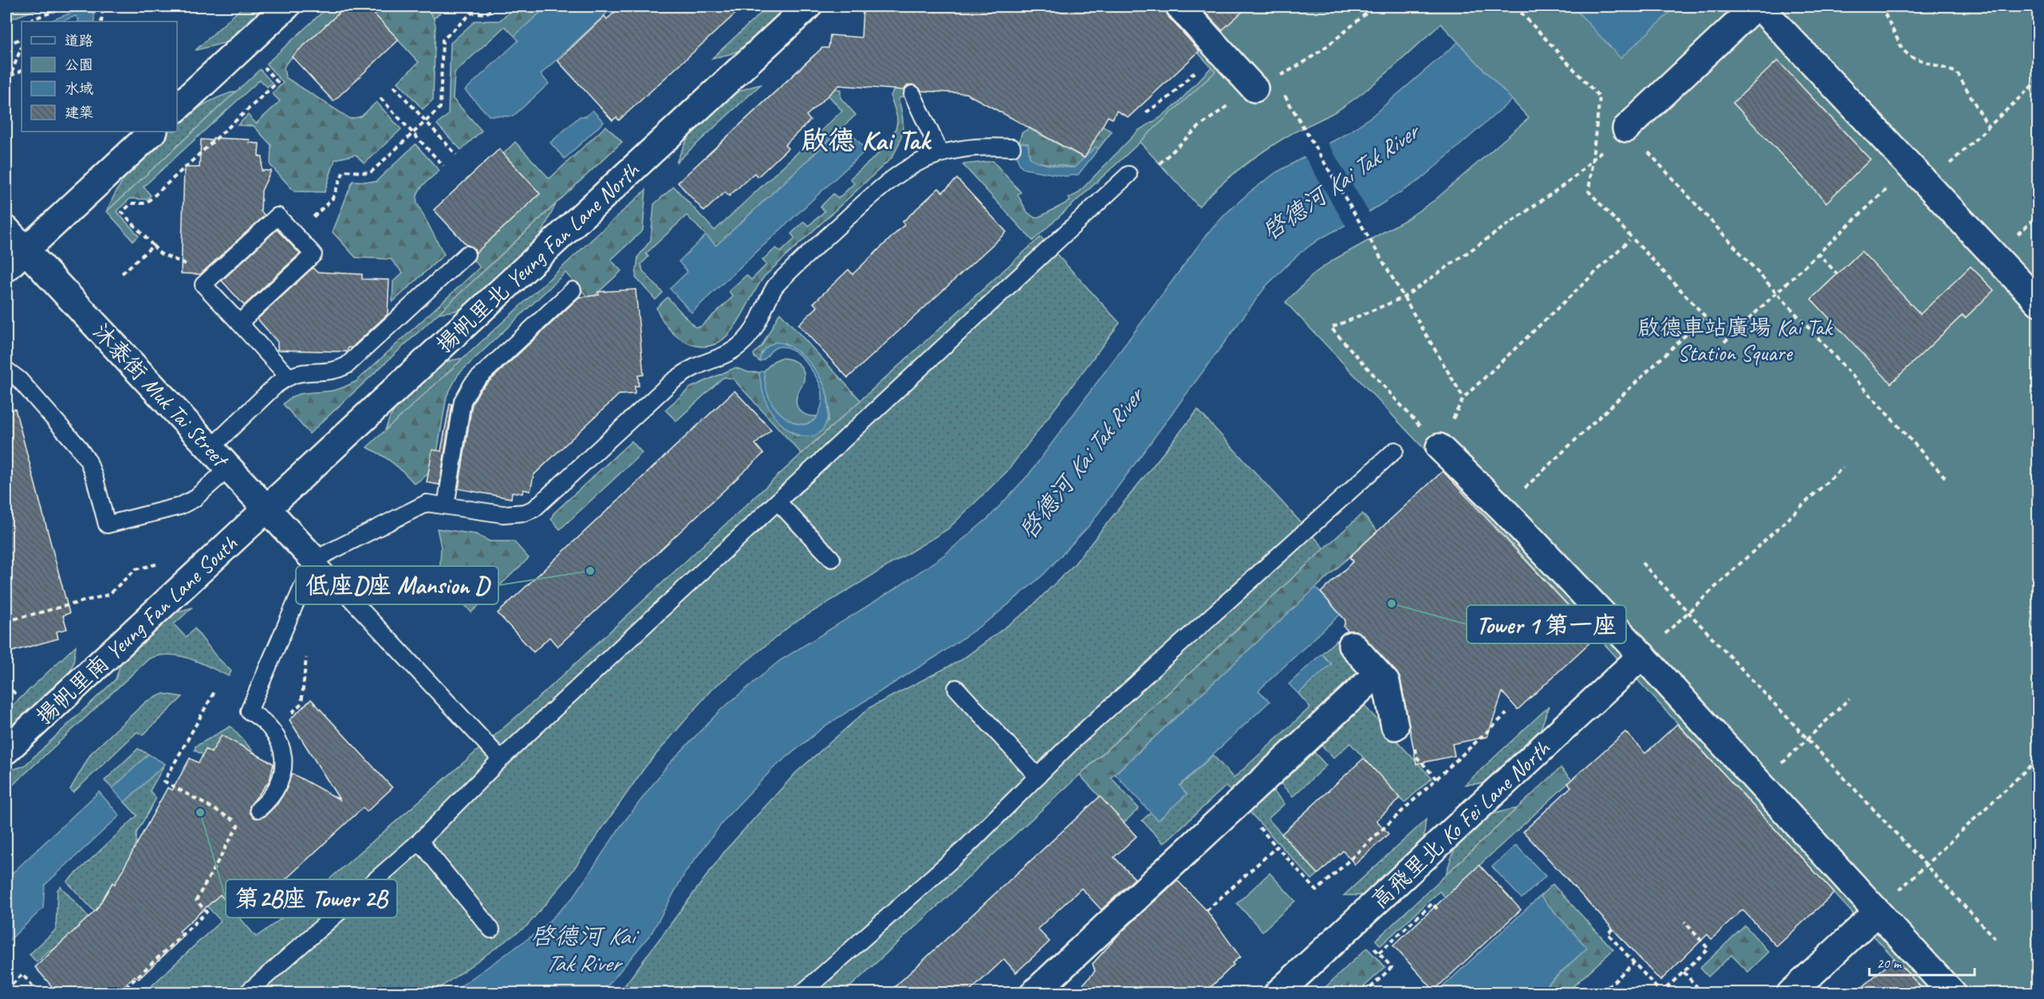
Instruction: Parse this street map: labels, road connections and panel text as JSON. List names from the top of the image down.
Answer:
{
  "streets": {
    "street": [
      "揚帆里北 Yeung Fan Lane North",
      "沐泰街 Muk Tai Street",
      "揚帆里南 Yeung Fan Lane South",
      "高飛里北 Ko Fei Lane North"
    ]
  },
  "crossings": [
    ["揚帆里北 Yeung Fan Lane North", "沐泰街 Muk Tai Street"],
    ["揚帆里北 Yeung Fan Lane North", "揚帆里南 Yeung Fan Lane South"],
    ["沐泰街 Muk Tai Street", "揚帆里南 Yeung Fan Lane South"]
  ],
  "districts": ["啟德 Kai Tak"],
  "water": ["啓德河 Kai Tak River"],
  "parks": ["啟德車站廣場 Kai Tak Station Square"],
  "places": ["低座D座 Mansion D", "Tower 1 第一座", "第2B座 Tower 2B"],
  "legend": [
    "道路",
    "公園",
    "水域",
    "建築"
  ],
  "scale_bar": "20 m"
}
